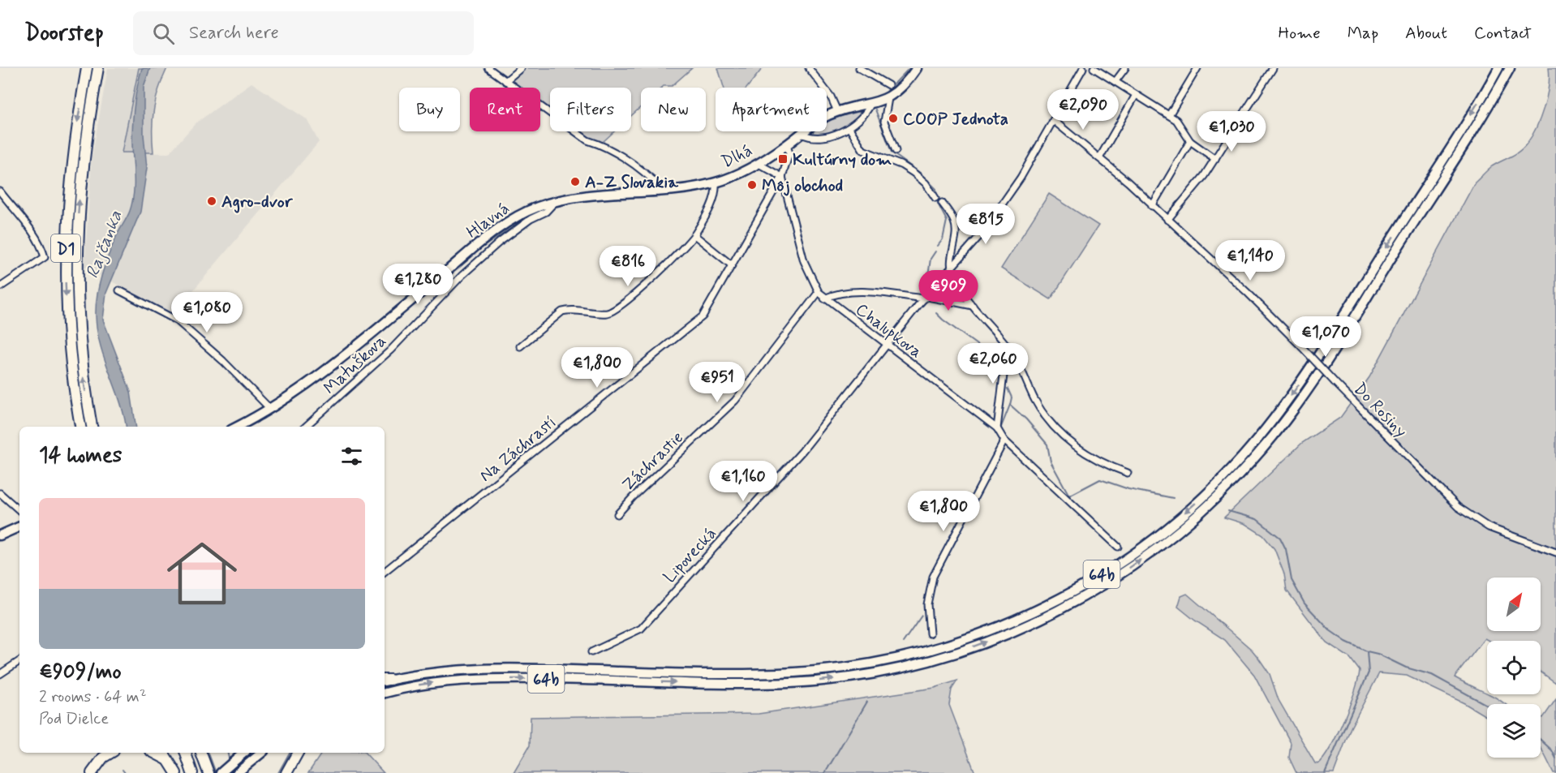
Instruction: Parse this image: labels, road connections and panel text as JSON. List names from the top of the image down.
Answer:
{
  "streets": {
    "highway": ["D1"],
    "main road": ["Dlhá", "Hlavná", "64b"],
    "street": [
      "Chalupkova",
      "Matuškova",
      "Do Rosiny",
      "Na Záchrastí",
      "Záchrastie",
      "Lipovecká"
    ]
  },
  "crossings": [
    ["Dlhá", "Hlavná"],
    ["Dlhá", "Na Záchrastí"],
    ["Hlavná", "Matuškova"],
    ["Chalupkova", "Na Záchrastí"],
    ["Chalupkova", "Záchrastie"],
    ["Chalupkova", "Lipovecká"],
    ["Do Rosiny", "Lipovecká"]
  ],
  "water": ["Rajčanka"],
  "places": {
    "other": [
      "COOP Jednota",
      "A-Z Slovakia",
      "Môj obchod",
      "Agro-dvor"
    ],
    "transit": ["Kultúrny dom"]
  },
  "north": "top right",
  "page": {
    "header": "Doorstep",
    "search": "Search here",
    "nav": [
      "Home",
      "Map",
      "About",
      "Contact"
    ],
    "chip": [
      "Buy",
      "Rent",
      "Filters",
      "New",
      "Apartment"
    ],
    "price": [
      "€2,090",
      "€1,030",
      "€815",
      "€1,140",
      "€816",
      "€1,280",
      "€909",
      "€1,080",
      "€1,070",
      "€2,060",
      "€1,800",
      "€951",
      "€1,160",
      "€1,800"
    ],
    "heading": "14 homes",
    "list": [
      {
        "name": "€909/mo",
        "note": "2 rooms · 64 m² · Pod Dielce"
      }
    ]
  }
}
